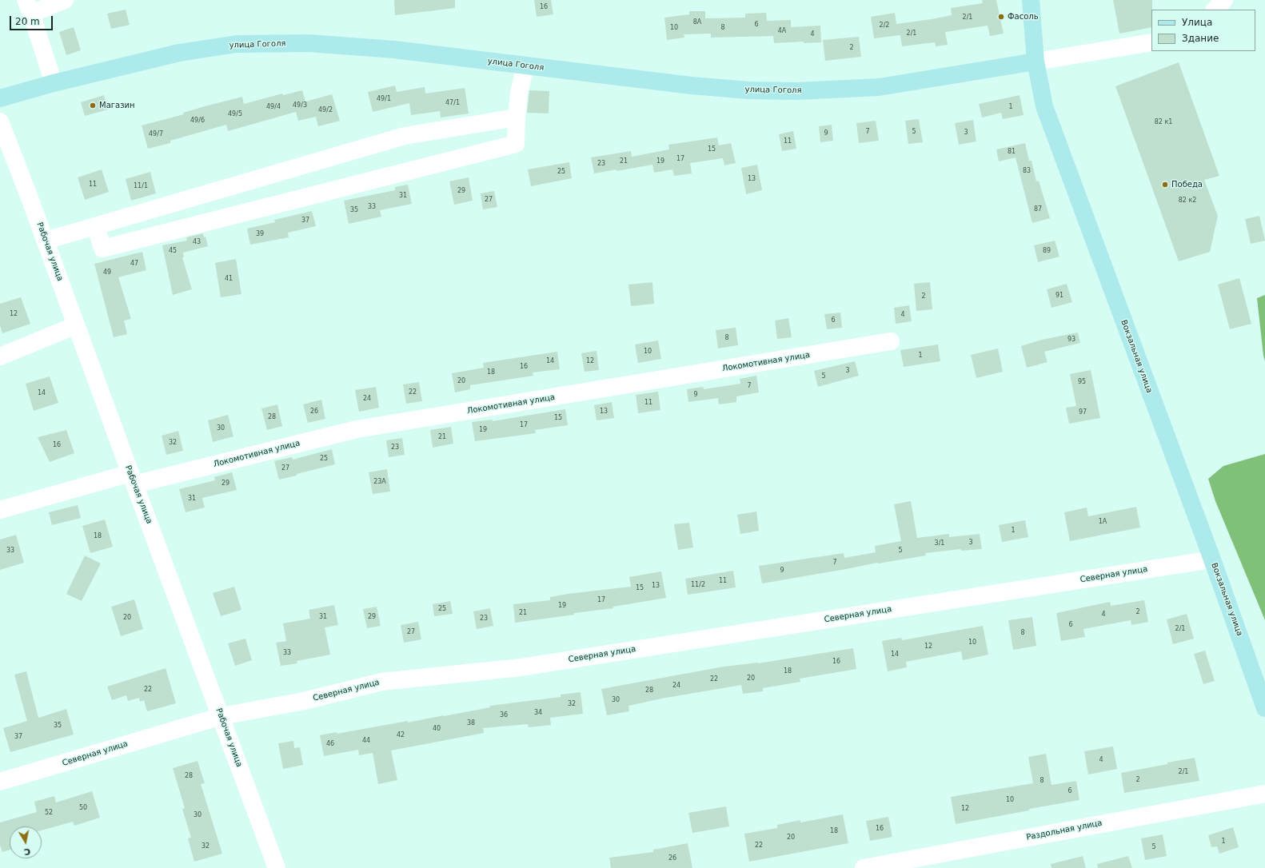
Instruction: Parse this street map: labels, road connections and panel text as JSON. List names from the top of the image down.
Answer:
{
  "streets": {
    "main road": ["улица Гоголя", "Вокзальная улица"],
    "street": [
      "Рабочая улица",
      "Локомотивная улица",
      "Северная улица",
      "Раздольная улица"
    ]
  },
  "crossings": [
    ["улица Гоголя", "Вокзальная улица"],
    ["Рабочая улица", "Локомотивная улица"],
    ["Рабочая улица", "Северная улица"],
    ["Вокзальная улица", "Северная улица"]
  ],
  "places": ["Фасоль", "Магазин", "Победа"],
  "house_numbers": [
    "16",
    "2/1",
    "8А",
    "6",
    "2/2",
    "10",
    "8",
    "4А",
    "2/1",
    "4",
    "2",
    "49/1",
    "47/1",
    "49/3",
    "49/4",
    "1",
    "49/2",
    "49/5",
    "49/6",
    "82 к1",
    "7",
    "5",
    "3",
    "9",
    "49/7",
    "11",
    "15",
    "81",
    "17",
    "21",
    "19",
    "23",
    "83",
    "25",
    "13",
    "11",
    "11/1",
    "29",
    "31",
    "27",
    "82 к2",
    "33",
    "87",
    "35",
    "37",
    "39",
    "43",
    "45",
    "89",
    "47",
    "49",
    "41",
    "91",
    "2",
    "12",
    "4",
    "6",
    "8",
    "93",
    "10",
    "1",
    "14",
    "12",
    "16",
    "3",
    "18",
    "5",
    "20",
    "95",
    "7",
    "22",
    "14",
    "9",
    "24",
    "11",
    "26",
    "13",
    "97",
    "28",
    "15",
    "17",
    "30",
    "19",
    "21",
    "32",
    "16",
    "23",
    "25",
    "27",
    "23А",
    "29",
    "31",
    "1А",
    "1",
    "18",
    "3",
    "3/1",
    "33",
    "5",
    "7",
    "9",
    "11",
    "11/2",
    "13",
    "15",
    "17",
    "19",
    "25",
    "2",
    "21",
    "4",
    "31",
    "29",
    "20",
    "23",
    "6",
    "2/1",
    "27",
    "8",
    "10",
    "12",
    "33",
    "14",
    "16",
    "18",
    "20",
    "22",
    "24",
    "22",
    "28",
    "30",
    "32",
    "34",
    "36",
    "38",
    "35",
    "40",
    "42",
    "37",
    "44",
    "46",
    "4",
    "2/1",
    "28",
    "2",
    "8",
    "6",
    "10",
    "50",
    "12",
    "52",
    "30",
    "16",
    "18",
    "20",
    "1",
    "22",
    "32",
    "5",
    "26"
  ],
  "legend": ["Улица", "Здание"],
  "scale_bar": "20 m",
  "north": "bottom"
}
